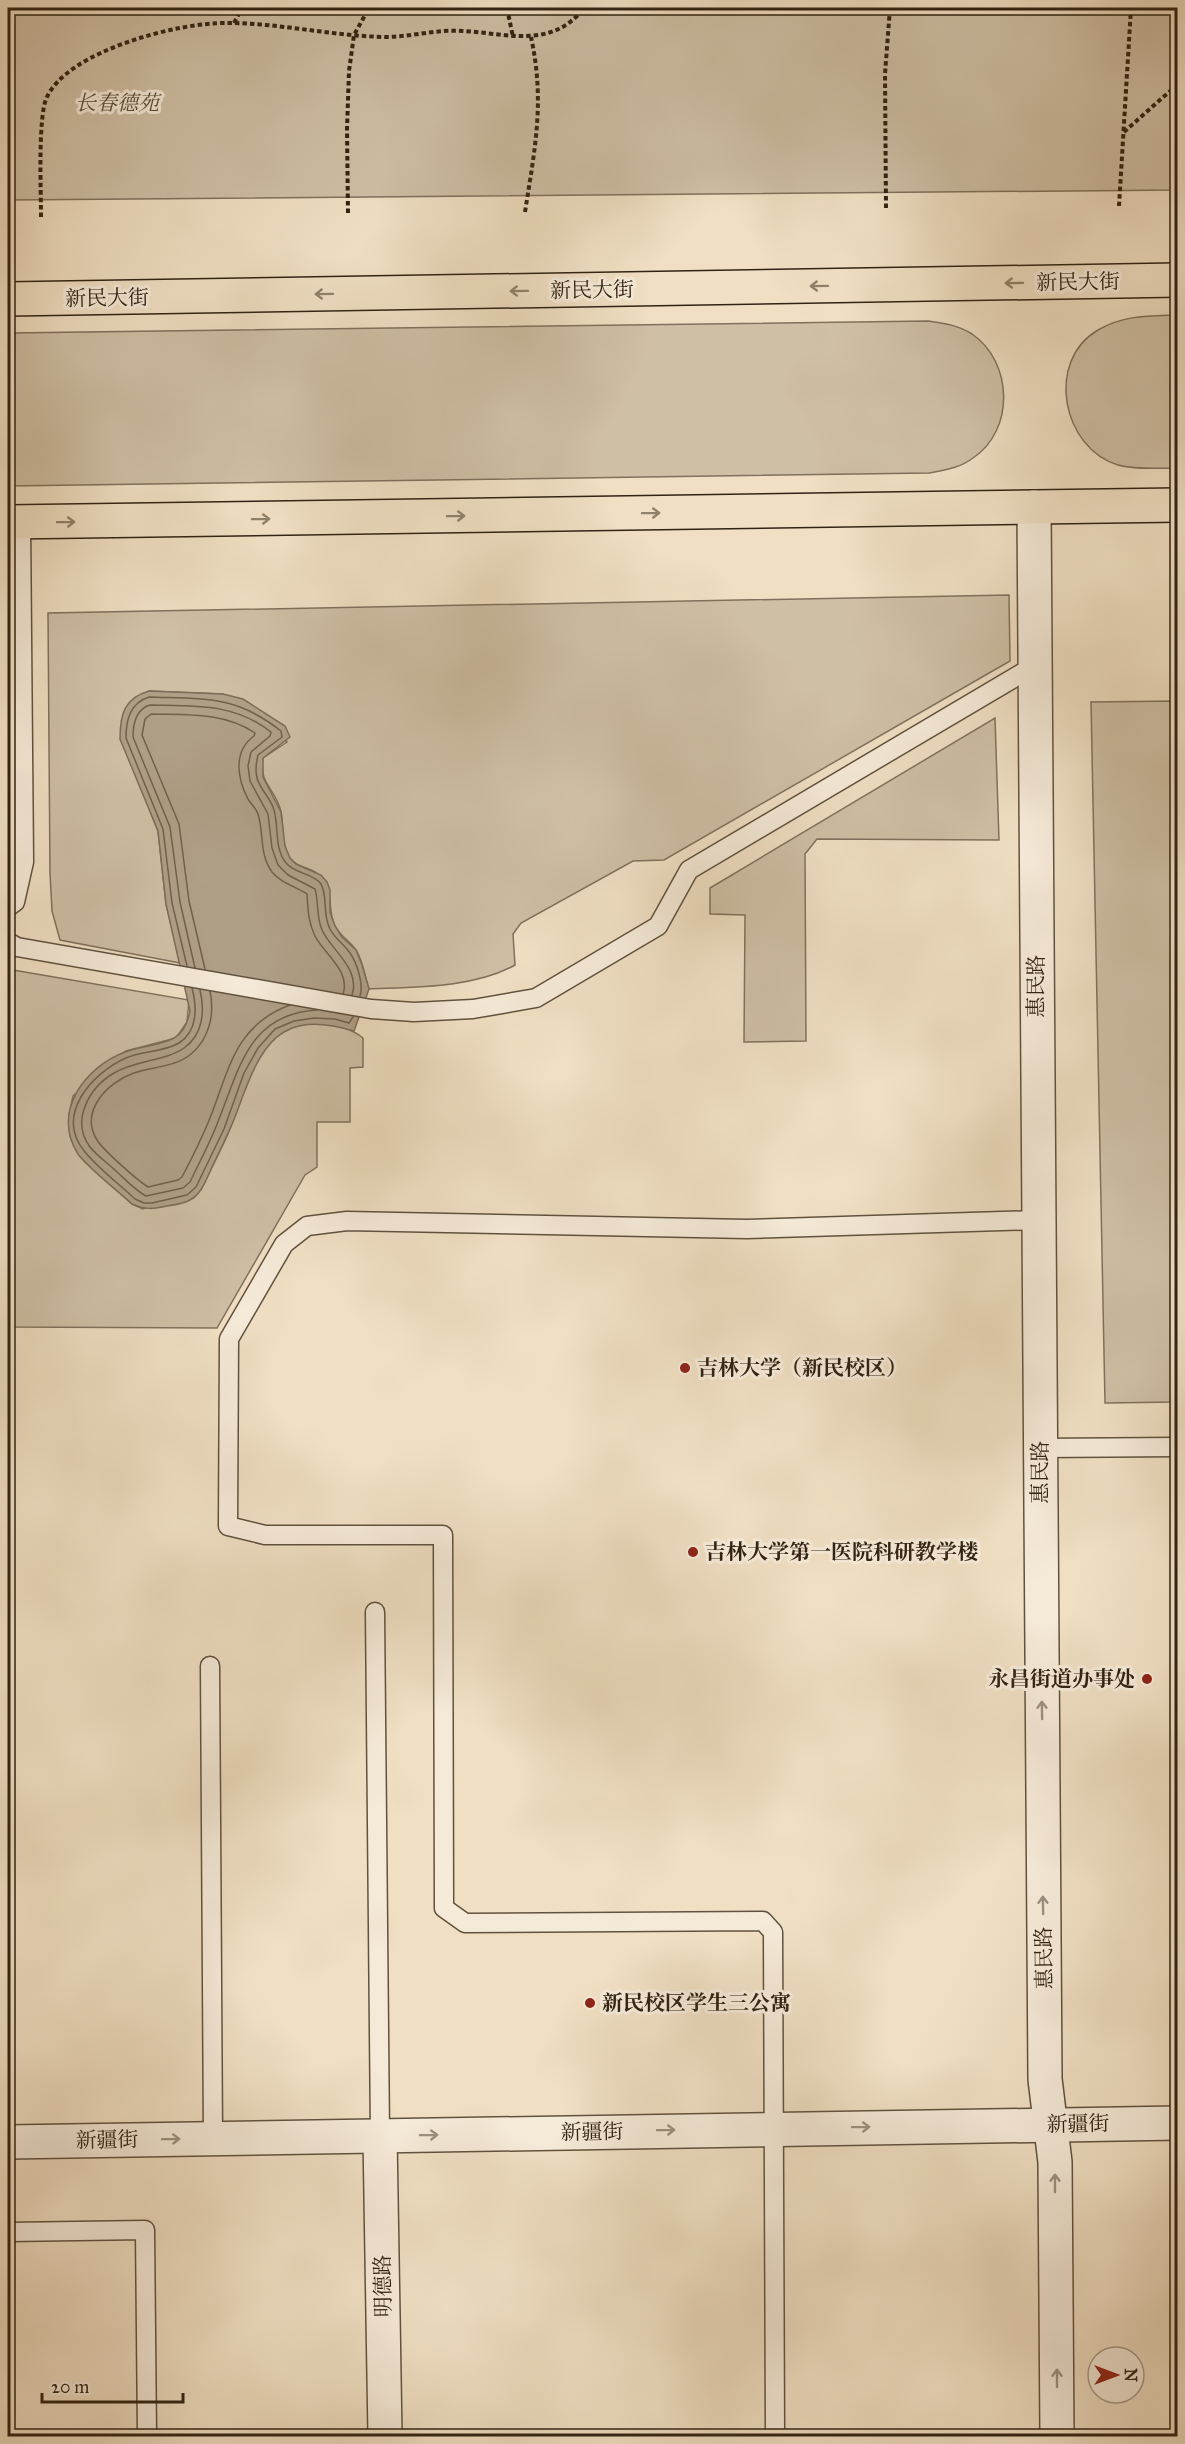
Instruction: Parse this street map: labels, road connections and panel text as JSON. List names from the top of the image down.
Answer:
{
  "streets": {
    "main road": ["新民大街"],
    "street": ["惠民路", "新疆街", "明德路"]
  },
  "crossings": [
    ["惠民路", "新疆街"],
    ["新疆街", "明德路"]
  ],
  "one_way": ["惠民路", "新疆街"],
  "parks": ["长春德苑"],
  "places": [
    "吉林大学（新民校区）",
    "吉林大学第一医院科研教学楼",
    "永昌街道办事处",
    "新民校区学生三公寓"
  ],
  "scale_bar": "20 m",
  "north": "right"
}
